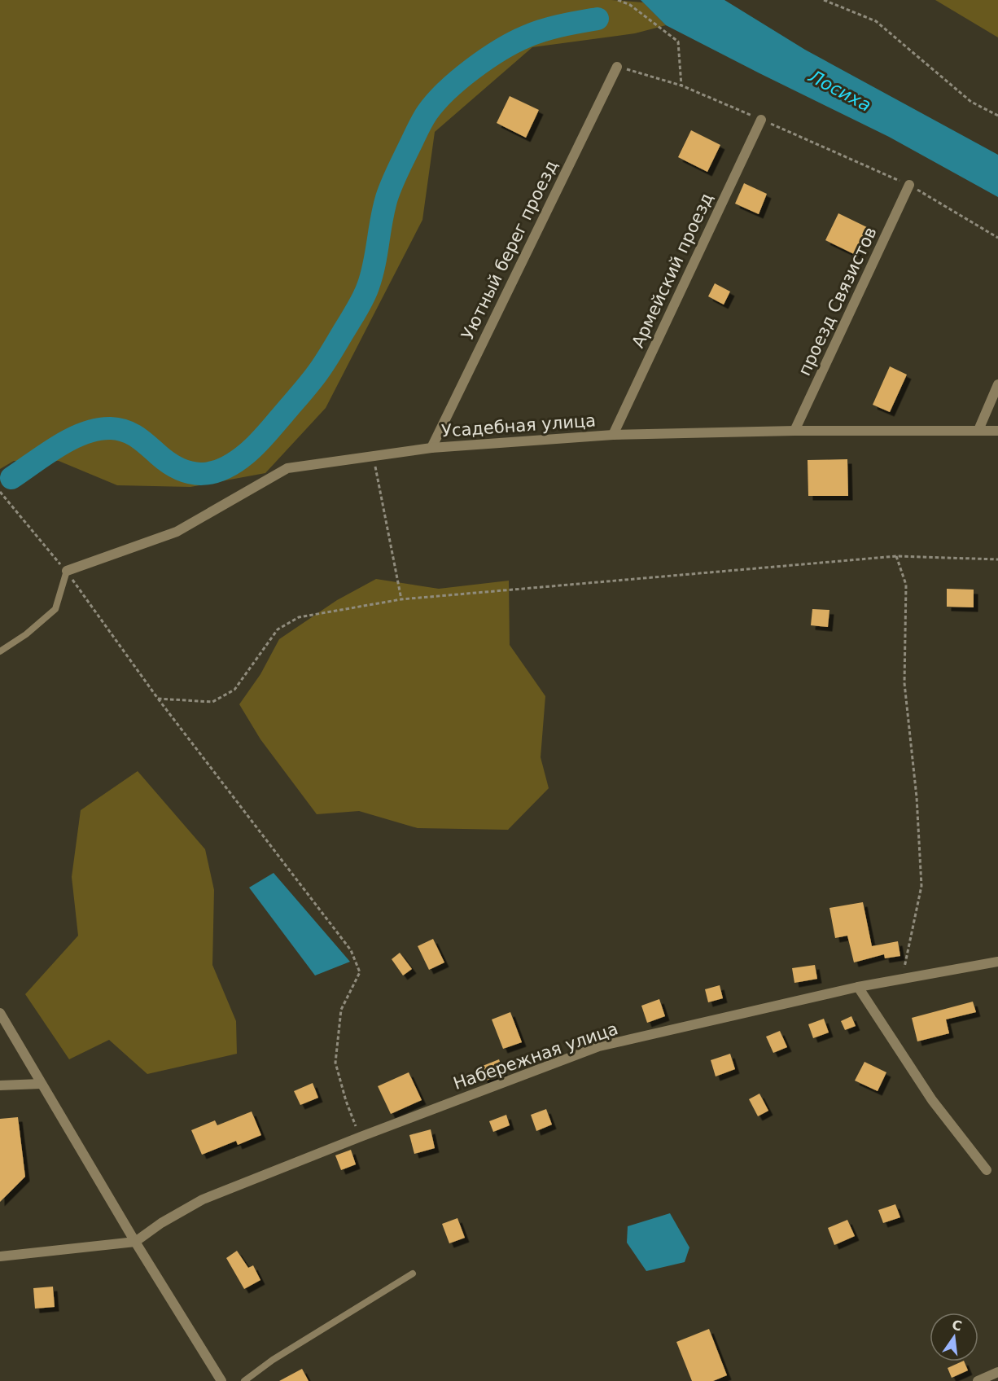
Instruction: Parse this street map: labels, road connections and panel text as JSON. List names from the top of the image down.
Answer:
{
  "streets": {
    "street": [
      "Уютный берег проезд",
      "Армейский проезд",
      "проезд Связистов",
      "Усадебная улица",
      "Набережная улица"
    ]
  },
  "crossings": [
    ["Уютный берег проезд", "Усадебная улица"],
    ["Армейский проезд", "Усадебная улица"],
    ["проезд Связистов", "Усадебная улица"]
  ],
  "water": ["Лосиха"],
  "north": "top"
}
